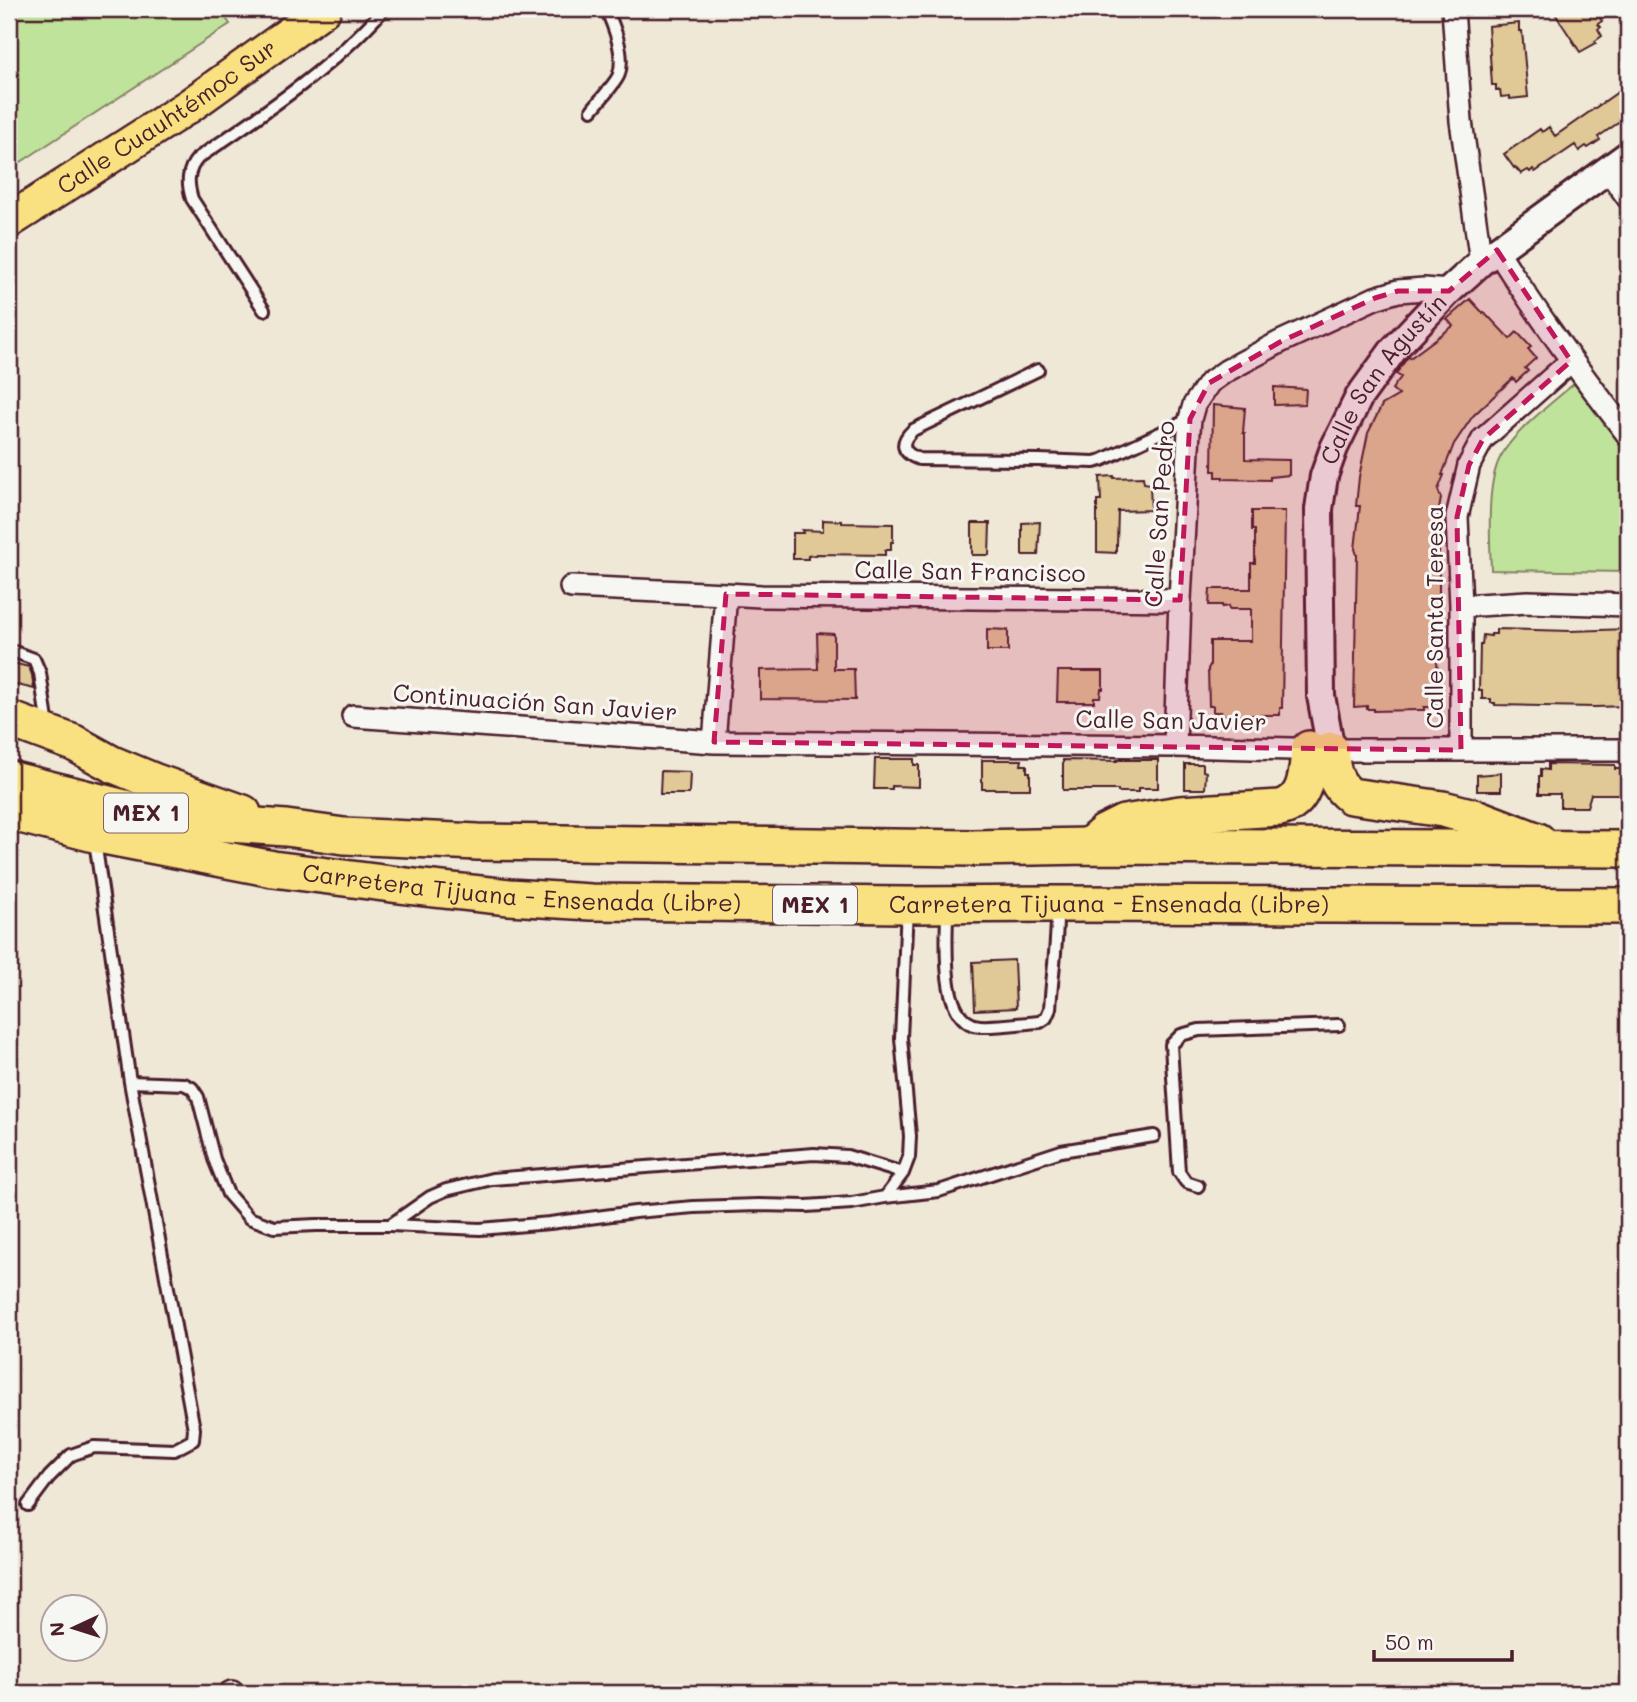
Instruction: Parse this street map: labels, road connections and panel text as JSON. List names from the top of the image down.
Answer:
{
  "streets": {
    "highway": ["MEX 1", "Carretera Tijuana - Ensenada (Libre)"],
    "main road": ["Calle Cuauhtémoc Sur"],
    "street": [
      "Calle San Agustín",
      "Calle San Pedro",
      "Calle San Francisco",
      "Calle Santa Teresa",
      "Continuación San Javier",
      "Calle San Javier"
    ]
  },
  "crossings": [
    ["Calle San Agustín", "Calle San Pedro"],
    ["Calle San Agustín", "Calle San Javier"],
    ["Calle San Pedro", "Calle San Francisco"],
    ["Calle San Pedro", "Calle San Javier"],
    ["Calle Santa Teresa", "Calle San Javier"],
    ["Continuación San Javier", "Calle San Javier"]
  ],
  "scale_bar": "50 m",
  "north": "left"
}
